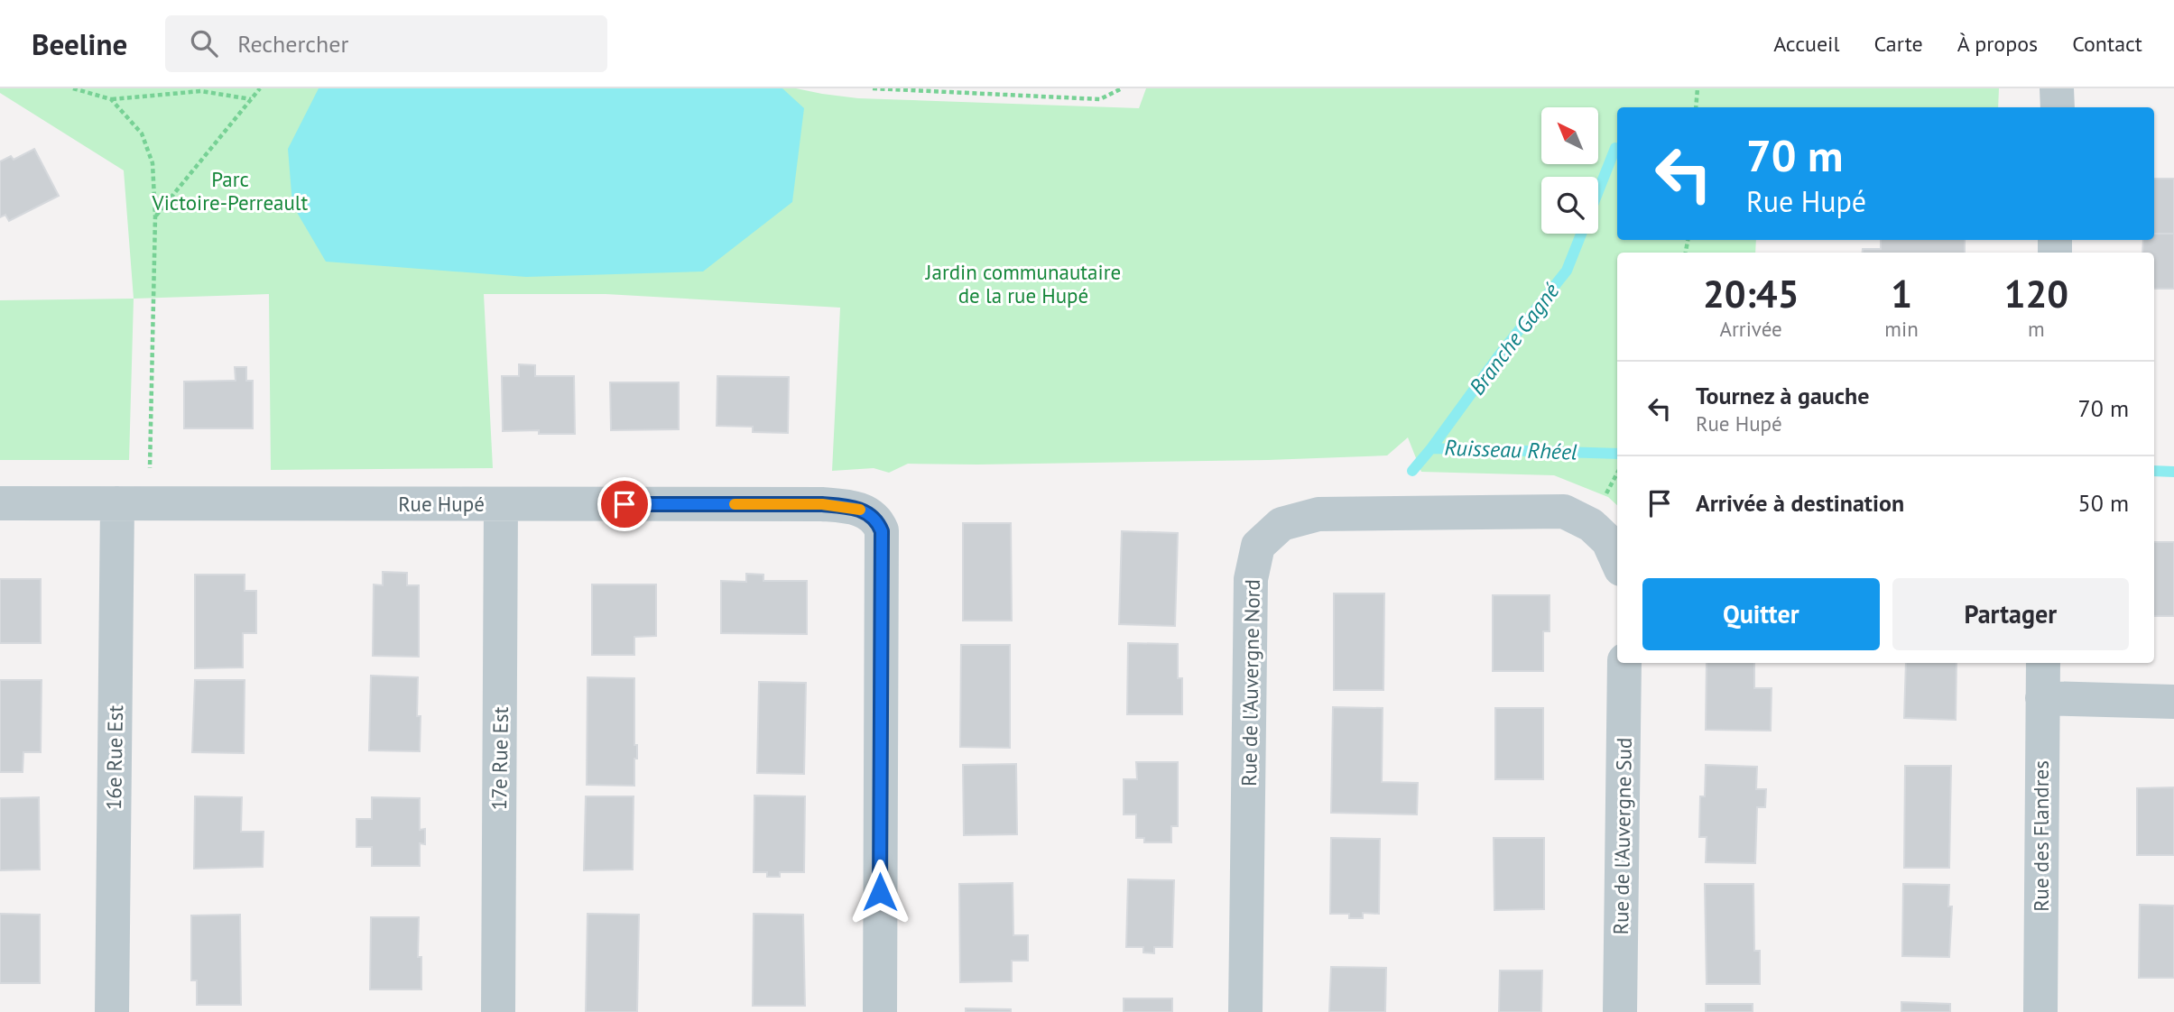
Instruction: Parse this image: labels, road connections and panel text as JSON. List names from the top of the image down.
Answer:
{
  "streets": {
    "street": [
      "Rue Hupé",
      "Rue de l'Auvergne Nord",
      "16e Rue Est",
      "17e Rue Est",
      "Rue de l'Auvergne Sud",
      "Rue des Flandres"
    ]
  },
  "crossings": [
    ["Rue Hupé", "16e Rue Est"],
    ["Rue Hupé", "17e Rue Est"]
  ],
  "water": ["Branche Gagné", "Ruisseau Rhéel"],
  "parks": ["Parc Victoire-Perreault", "Jardin communautaire de la rue Hupé"],
  "north": "top left",
  "page": {
    "header": "Beeline",
    "search": "Rechercher",
    "nav": [
      "Accueil",
      "Carte",
      "À propos",
      "Contact"
    ],
    "turn": ["70 m", "Rue Hupé"],
    "eta": [
      "20:45",
      "Arrivée",
      "1",
      "min",
      "120",
      "m"
    ],
    "list": [
      {
        "name": "Tournez à gauche",
        "note": "Rue Hupé",
        "value": "70 m"
      },
      {
        "name": "Arrivée à destination",
        "value": "50 m"
      }
    ],
    "buttons": ["Quitter", "Partager"]
  }
}
